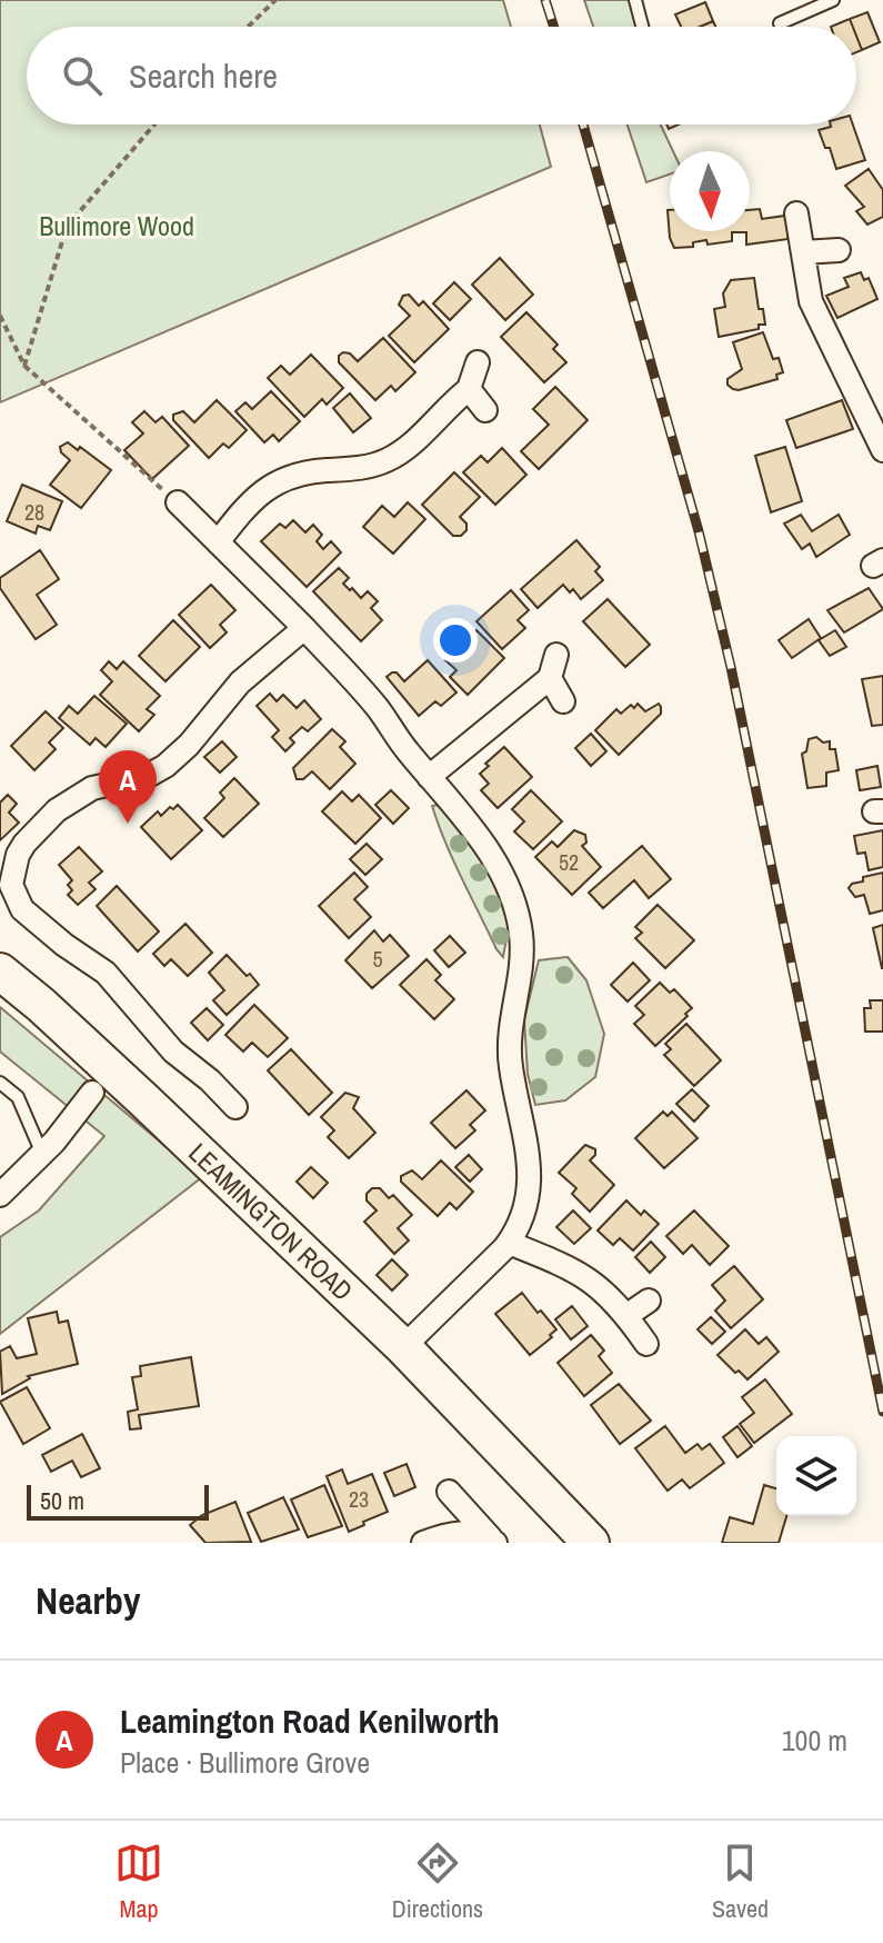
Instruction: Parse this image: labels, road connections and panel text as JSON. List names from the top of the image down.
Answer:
{
  "streets": {
    "main road": ["LEAMINGTON ROAD"]
  },
  "parks": ["Bullimore Wood"],
  "house_numbers": [
    "28",
    "52",
    "5",
    "23"
  ],
  "scale_bar": "50 m",
  "north": "bottom",
  "page": {
    "search": "Search here",
    "pins": "A",
    "scale": "50 m",
    "heading": "Nearby",
    "list": [
      {
        "mark": "A",
        "name": "Leamington Road Kenilworth",
        "note": "Place · Bullimore Grove",
        "value": "100 m"
      }
    ],
    "nav": ["Map", "Directions", "Saved"]
  }
}
